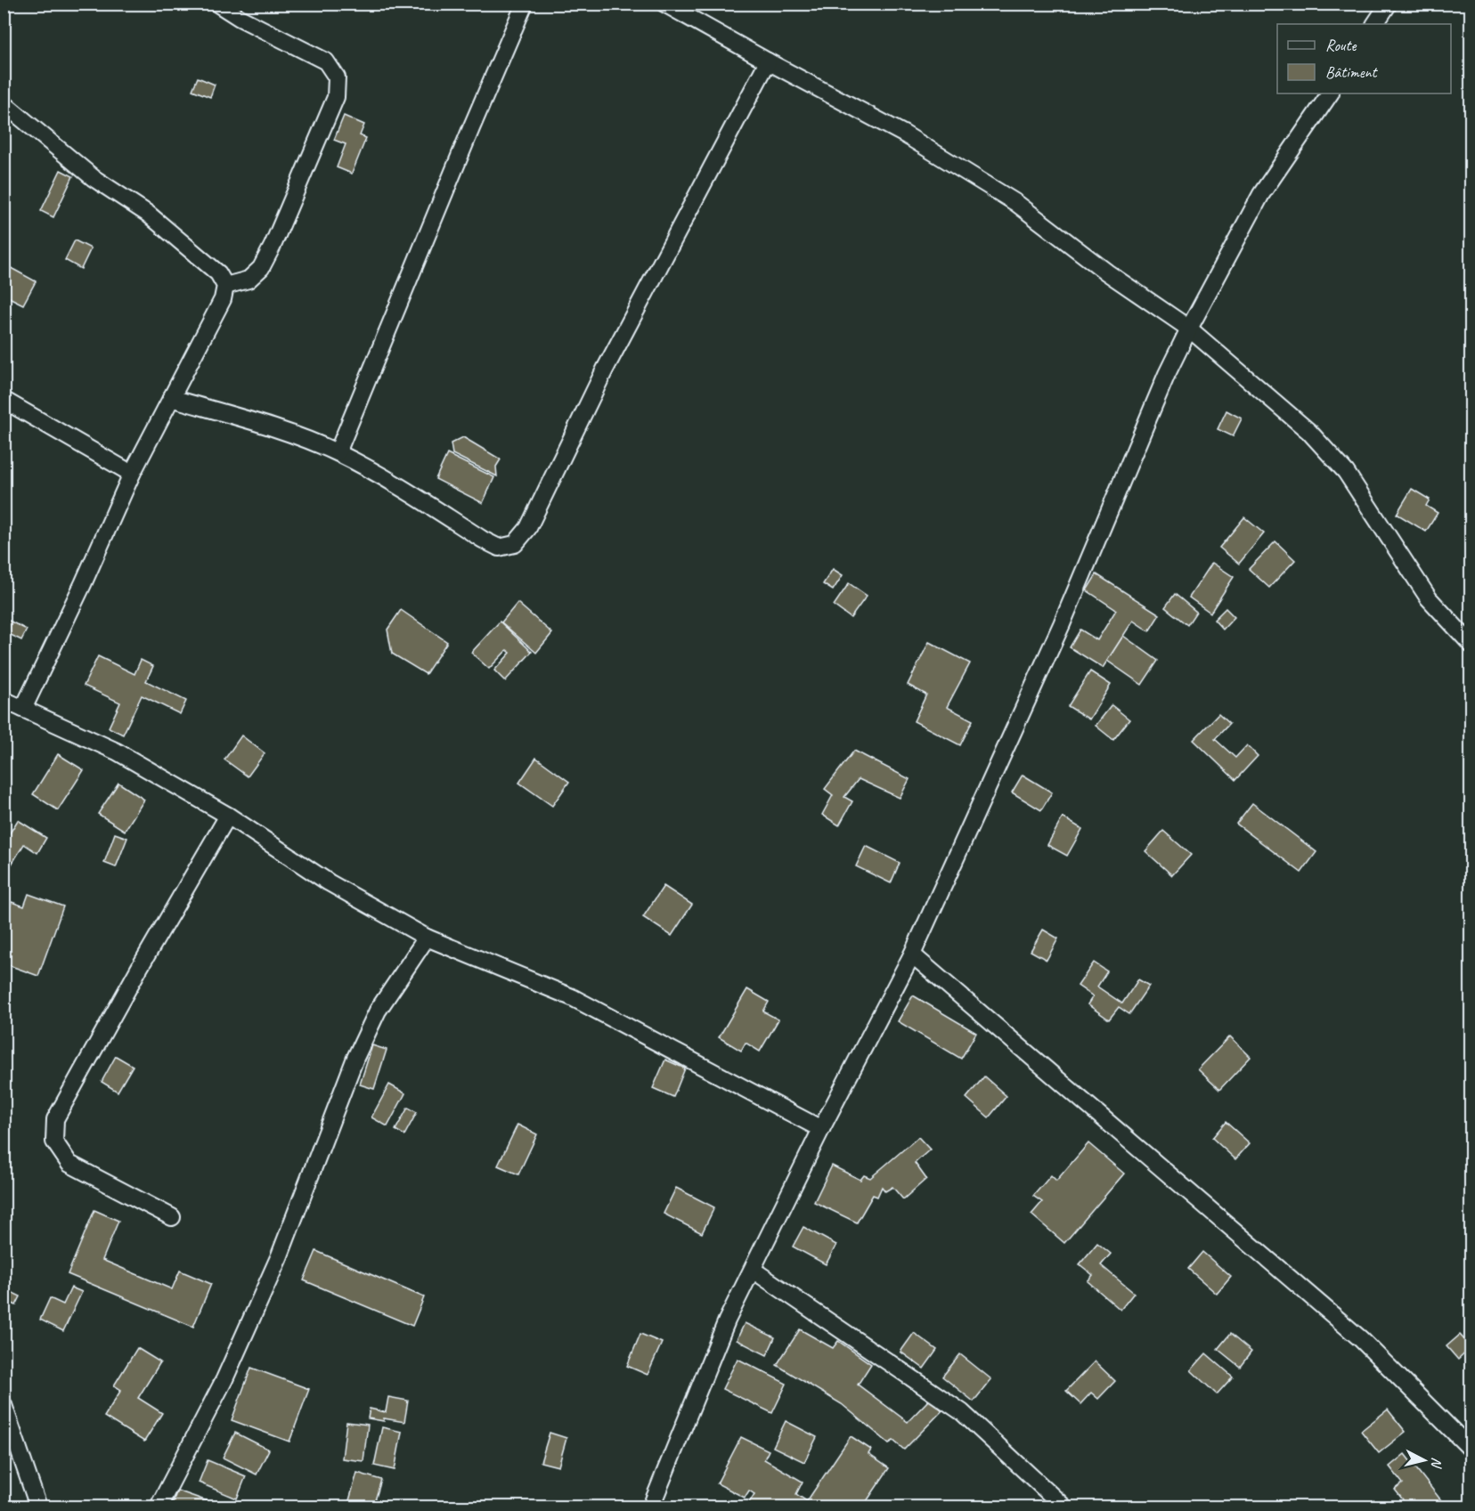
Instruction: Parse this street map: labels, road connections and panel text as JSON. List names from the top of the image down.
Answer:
{
  "legend": ["Route", "Bâtiment"],
  "north": "right"
}
